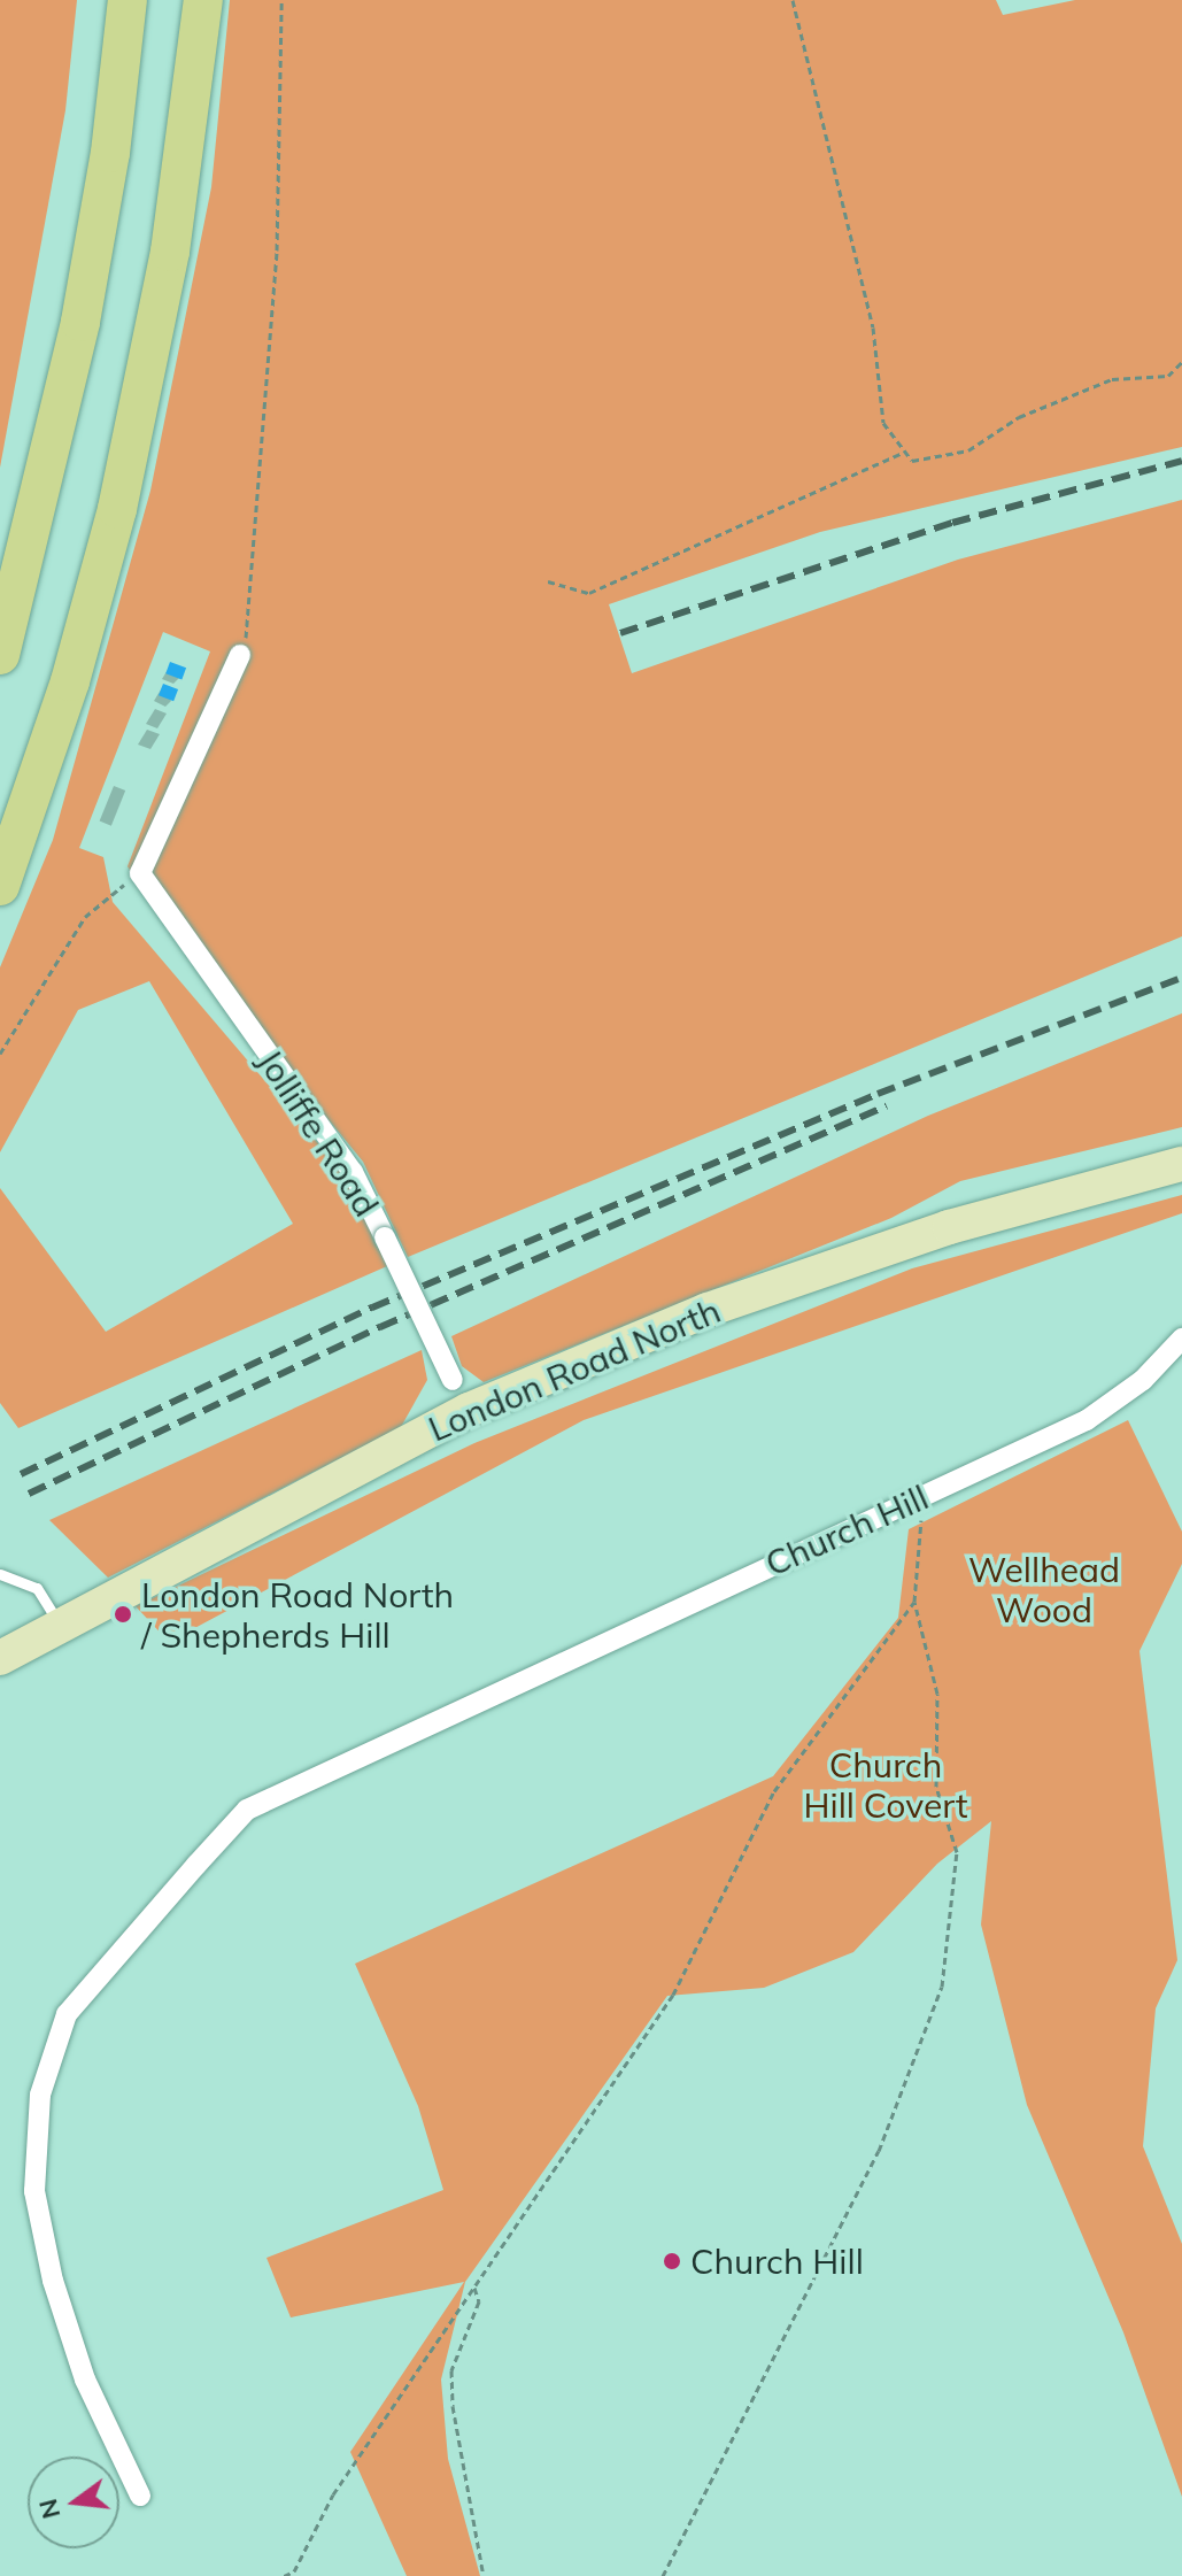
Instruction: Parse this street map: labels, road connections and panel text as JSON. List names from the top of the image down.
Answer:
{
  "streets": {
    "main road": ["London Road North"],
    "street": ["Jolliffe Road", "Church Hill"]
  },
  "crossings": [
    ["Jolliffe Road", "London Road North"]
  ],
  "parks": ["Wellhead Wood", "Church Hill Covert"],
  "places": ["London Road North / Shepherds Hill", "Church Hill"],
  "north": "left"
}
